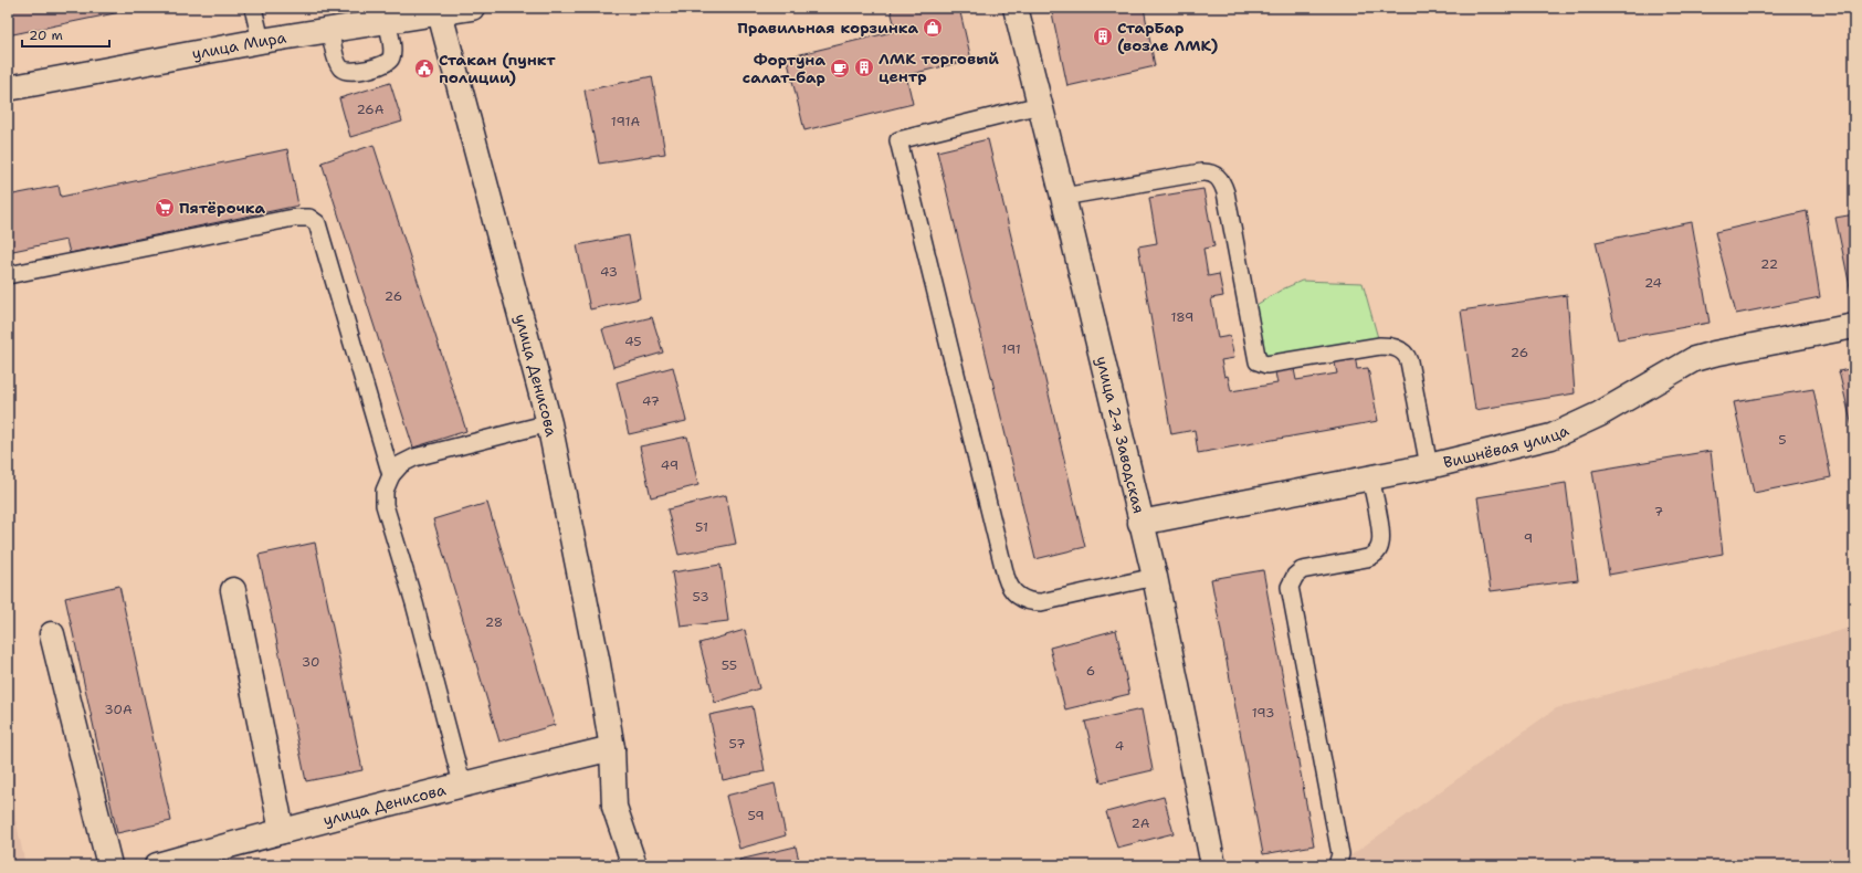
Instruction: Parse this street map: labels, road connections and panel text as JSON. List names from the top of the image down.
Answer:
{
  "streets": {
    "street": [
      "улица Мира",
      "улица Денисова",
      "улица 2-я Заводская",
      "Вишнёвая улица"
    ]
  },
  "crossings": [
    ["улица Мира", "улица Денисова"],
    ["улица 2-я Заводская", "Вишнёвая улица"]
  ],
  "places": {
    "shop": ["Правильная корзинка"],
    "building": ["СтарБар (возле ЛМК)", "ЛМК торговый центр"],
    "public building": ["Стакан (пункт полиции)"],
    "cafe": ["Фортуна салат-бар"],
    "supermarket": ["Пятёрочка"]
  },
  "house_numbers": [
    "26А",
    "191А",
    "22",
    "43",
    "24",
    "26",
    "189",
    "45",
    "191",
    "26",
    "47",
    "5",
    "49",
    "7",
    "51",
    "9",
    "53",
    "28",
    "30",
    "55",
    "6",
    "30А",
    "193",
    "57",
    "4",
    "59",
    "2А"
  ],
  "scale_bar": "20 m"
}
